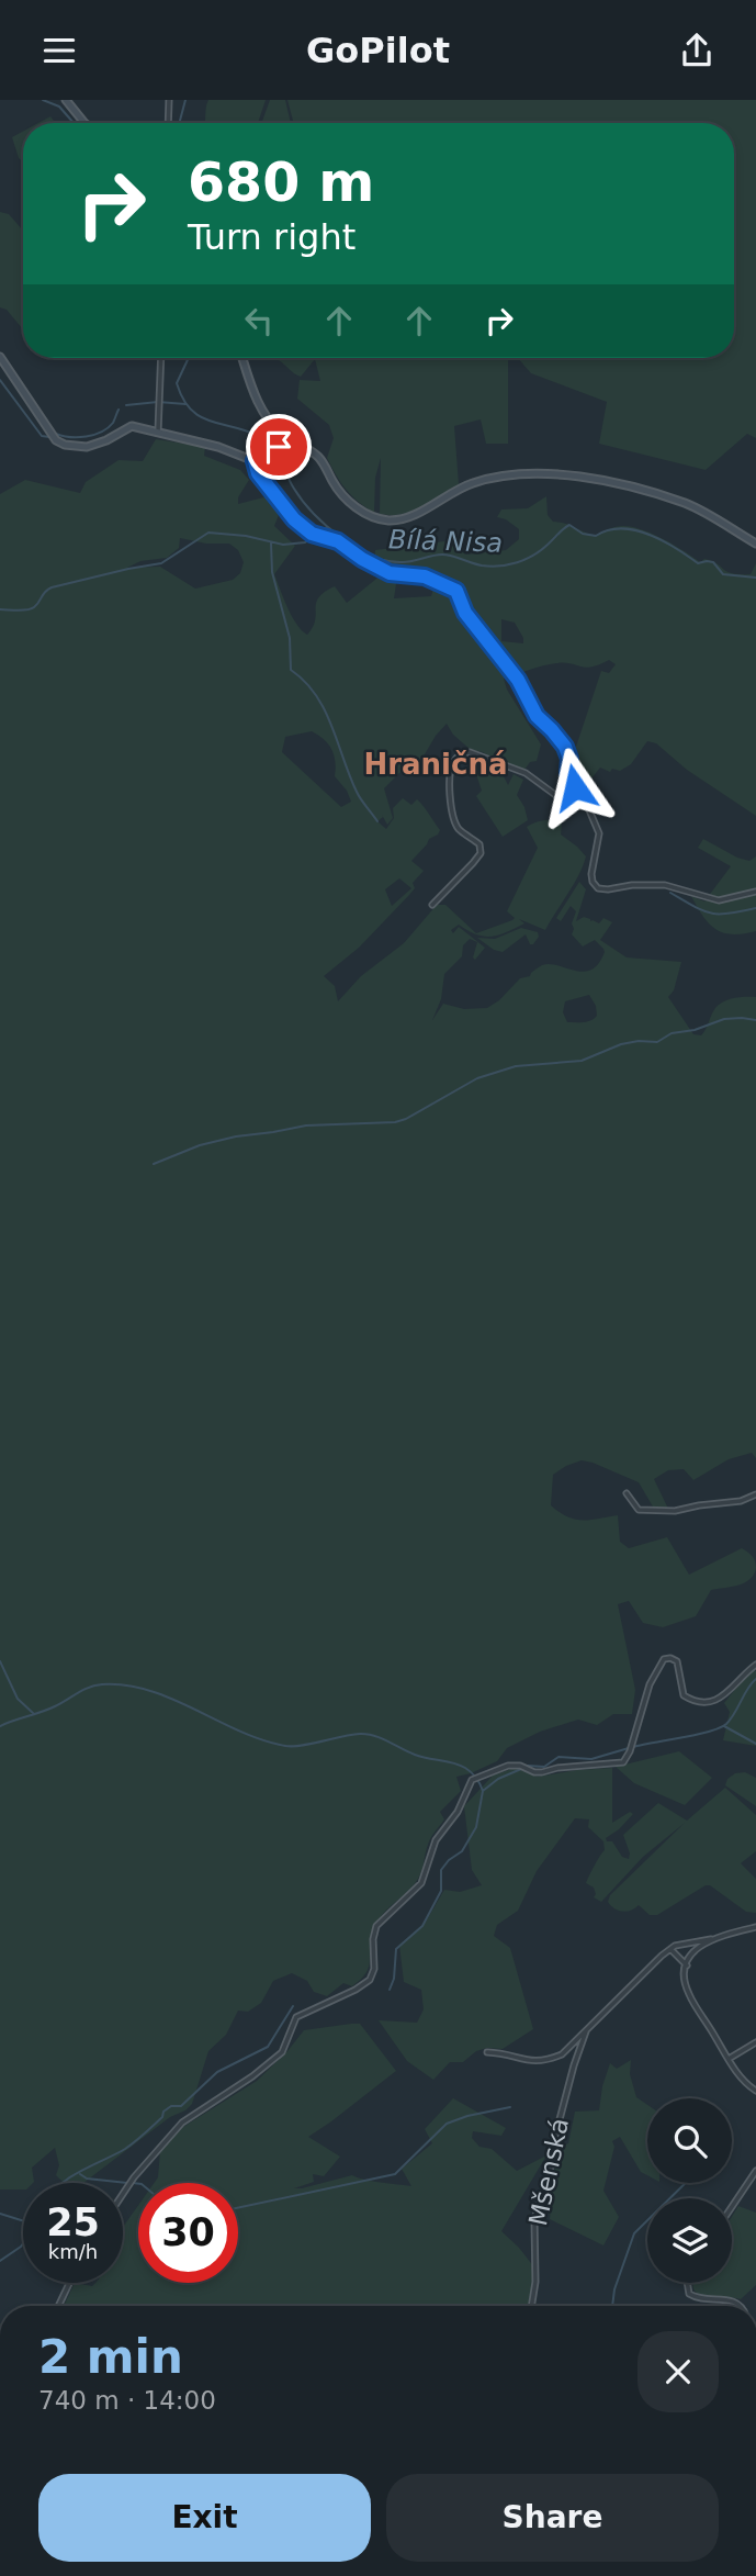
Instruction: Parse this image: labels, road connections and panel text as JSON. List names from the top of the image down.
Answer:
{
  "streets": {
    "street": ["Mšenská"]
  },
  "districts": ["Hraničná"],
  "water": ["Bílá Nisa"],
  "page": {
    "header": "GoPilot",
    "turn": ["680 m", "Turn right"],
    "speed": "25 km/h",
    "limit": "30",
    "heading": ["2 min", "740 m · 14:00"],
    "buttons": ["Exit", "Share"]
  }
}
